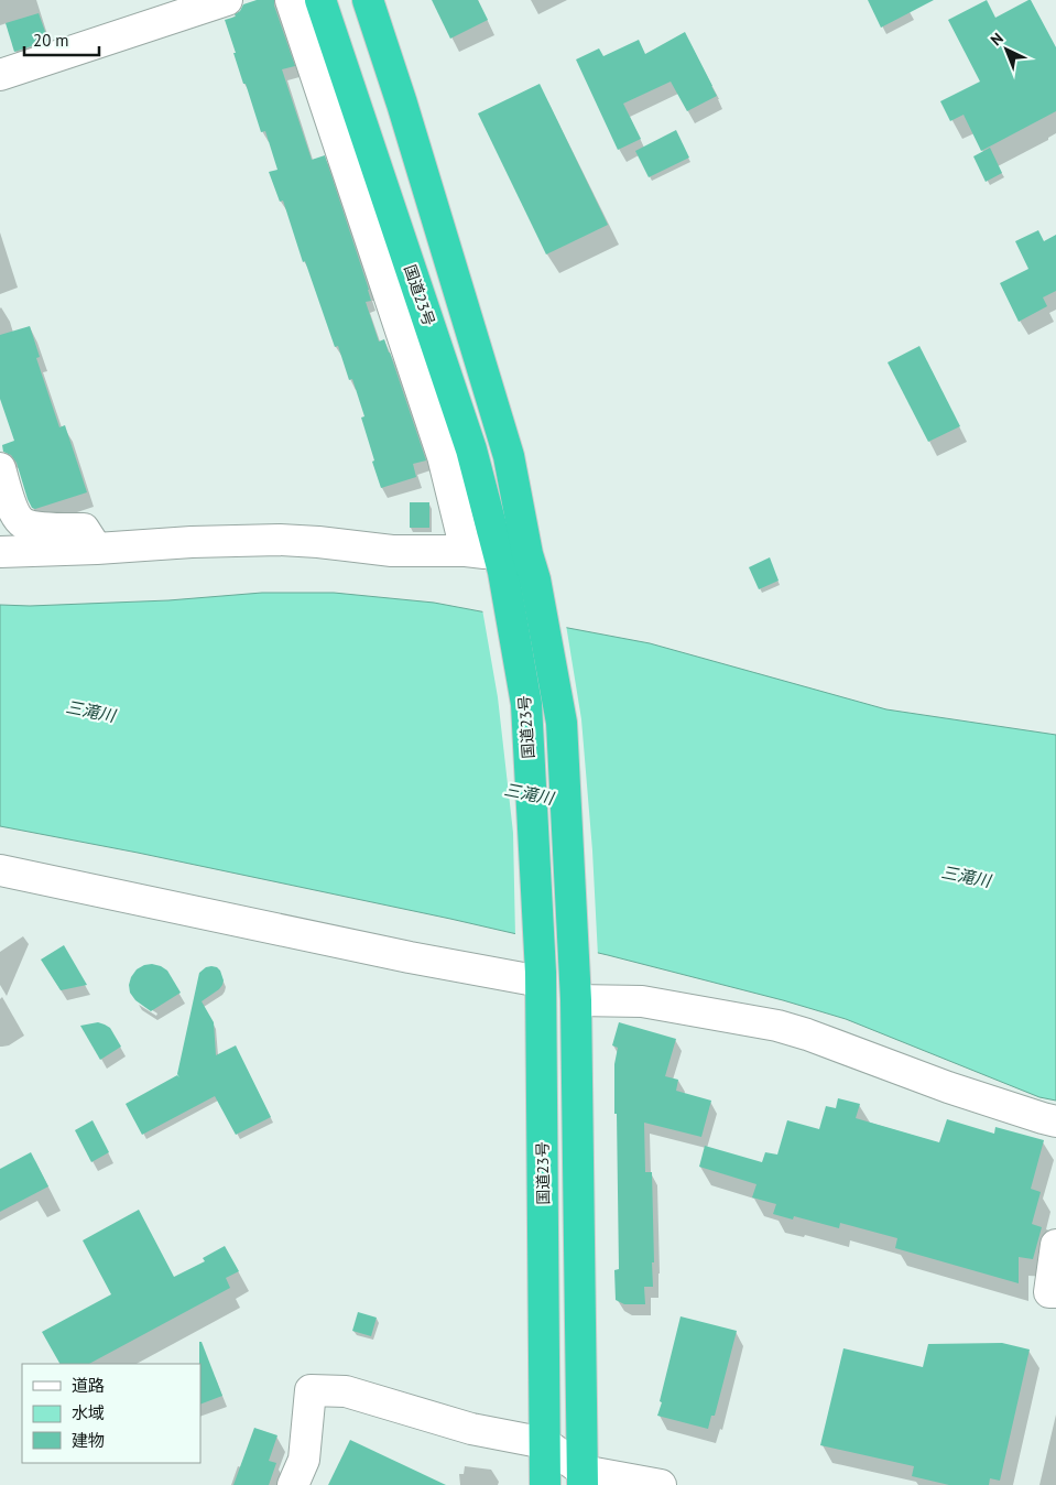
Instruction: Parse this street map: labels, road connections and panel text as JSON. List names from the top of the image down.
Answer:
{
  "streets": {
    "highway": ["国道23号"]
  },
  "water": ["三滝川"],
  "legend": ["道路", "水域", "建物"],
  "scale_bar": "20 m",
  "north": "top left"
}
